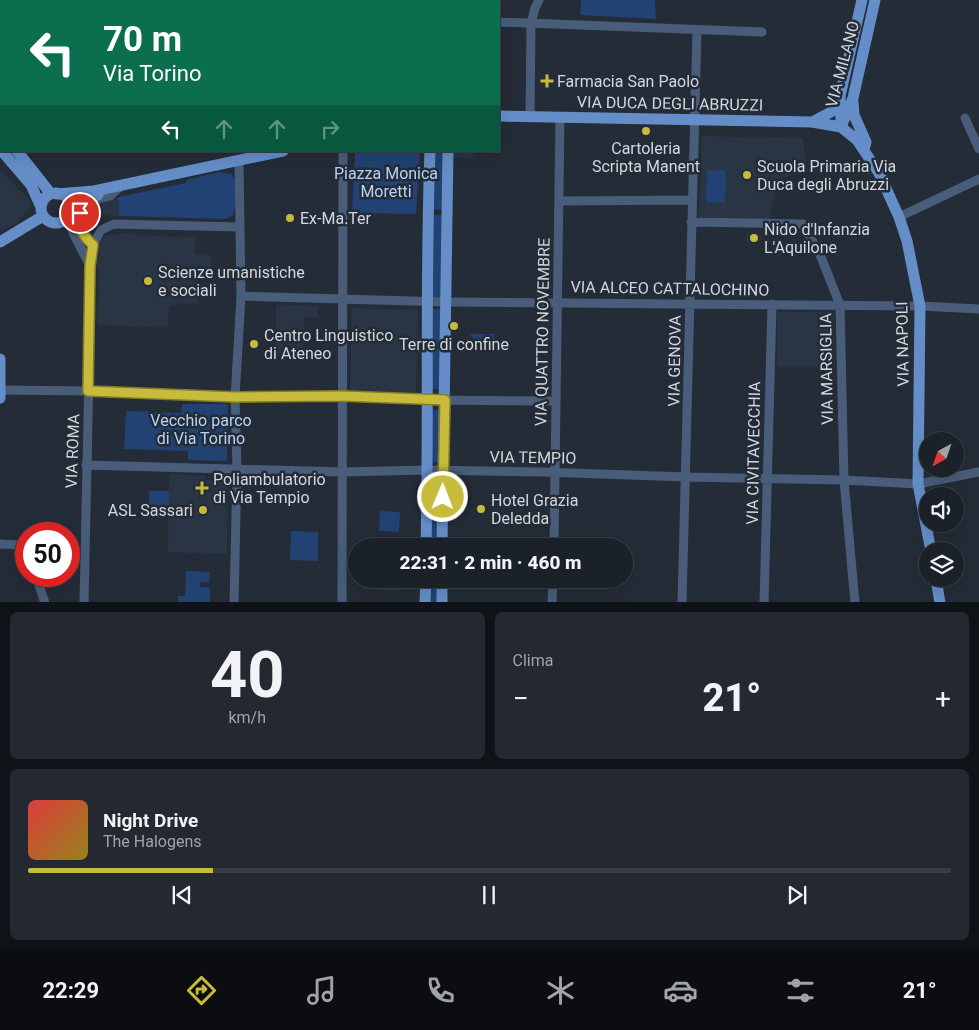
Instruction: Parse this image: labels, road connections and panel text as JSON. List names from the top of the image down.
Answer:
{
  "streets": {
    "main road": ["VIA MILANO", "VIA DUCA DEGLI ABRUZZI", "VIA NAPOLI"],
    "street": [
      "VIA ALCEO CATTALOCHINO",
      "VIA QUATTRO NOVEMBRE",
      "VIA GENOVA",
      "VIA MARSIGLIA",
      "VIA ROMA",
      "VIA CIVITAVECCHIA",
      "VIA TEMPIO"
    ]
  },
  "crossings": [
    ["VIA MILANO", "VIA DUCA DEGLI ABRUZZI"],
    ["VIA MILANO", "VIA NAPOLI"],
    ["VIA DUCA DEGLI ABRUZZI", "VIA QUATTRO NOVEMBRE"],
    ["VIA DUCA DEGLI ABRUZZI", "VIA NAPOLI"],
    ["VIA DUCA DEGLI ABRUZZI", "VIA GENOVA"],
    ["VIA ALCEO CATTALOCHINO", "VIA QUATTRO NOVEMBRE"],
    ["VIA ALCEO CATTALOCHINO", "VIA NAPOLI"],
    ["VIA ALCEO CATTALOCHINO", "VIA GENOVA"],
    ["VIA ALCEO CATTALOCHINO", "VIA MARSIGLIA"],
    ["VIA ALCEO CATTALOCHINO", "VIA CIVITAVECCHIA"],
    ["VIA QUATTRO NOVEMBRE", "VIA TEMPIO"],
    ["VIA NAPOLI", "VIA TEMPIO"],
    ["VIA GENOVA", "VIA MARSIGLIA"],
    ["VIA GENOVA", "VIA TEMPIO"],
    ["VIA MARSIGLIA", "VIA TEMPIO"],
    ["VIA ROMA", "VIA TEMPIO"],
    ["VIA CIVITAVECCHIA", "VIA TEMPIO"]
  ],
  "parks": ["Piazza Monica Moretti", "Vecchio parco di Via Torino"],
  "places": {
    "health": ["Farmacia San Paolo", "Poliambulatorio di Via Tempio"],
    "other": [
      "Cartoleria Scripta Manent",
      "Scuola Primaria Via Duca degli Abruzzi",
      "Ex-Ma.Ter",
      "Nido d'Infanzia L'Aquilone",
      "Scienze umanistiche e sociali",
      "Terre di confine",
      "Centro Linguistico di Ateneo",
      "Hotel Grazia Deledda",
      "ASL Sassari"
    ]
  },
  "north": "bottom left",
  "page": {
    "turn": ["70 m", "Via Torino"],
    "limit": "50",
    "trip": "22:31 · 2 min · 460 m",
    "tile": [
      ["40", "km/h"],
      "Clima"
    ],
    "heat": ["−", "21°", "+"],
    "song": ["Night Drive", "The Halogens"],
    "tabs": ["22:29", "21°"]
  }
}
